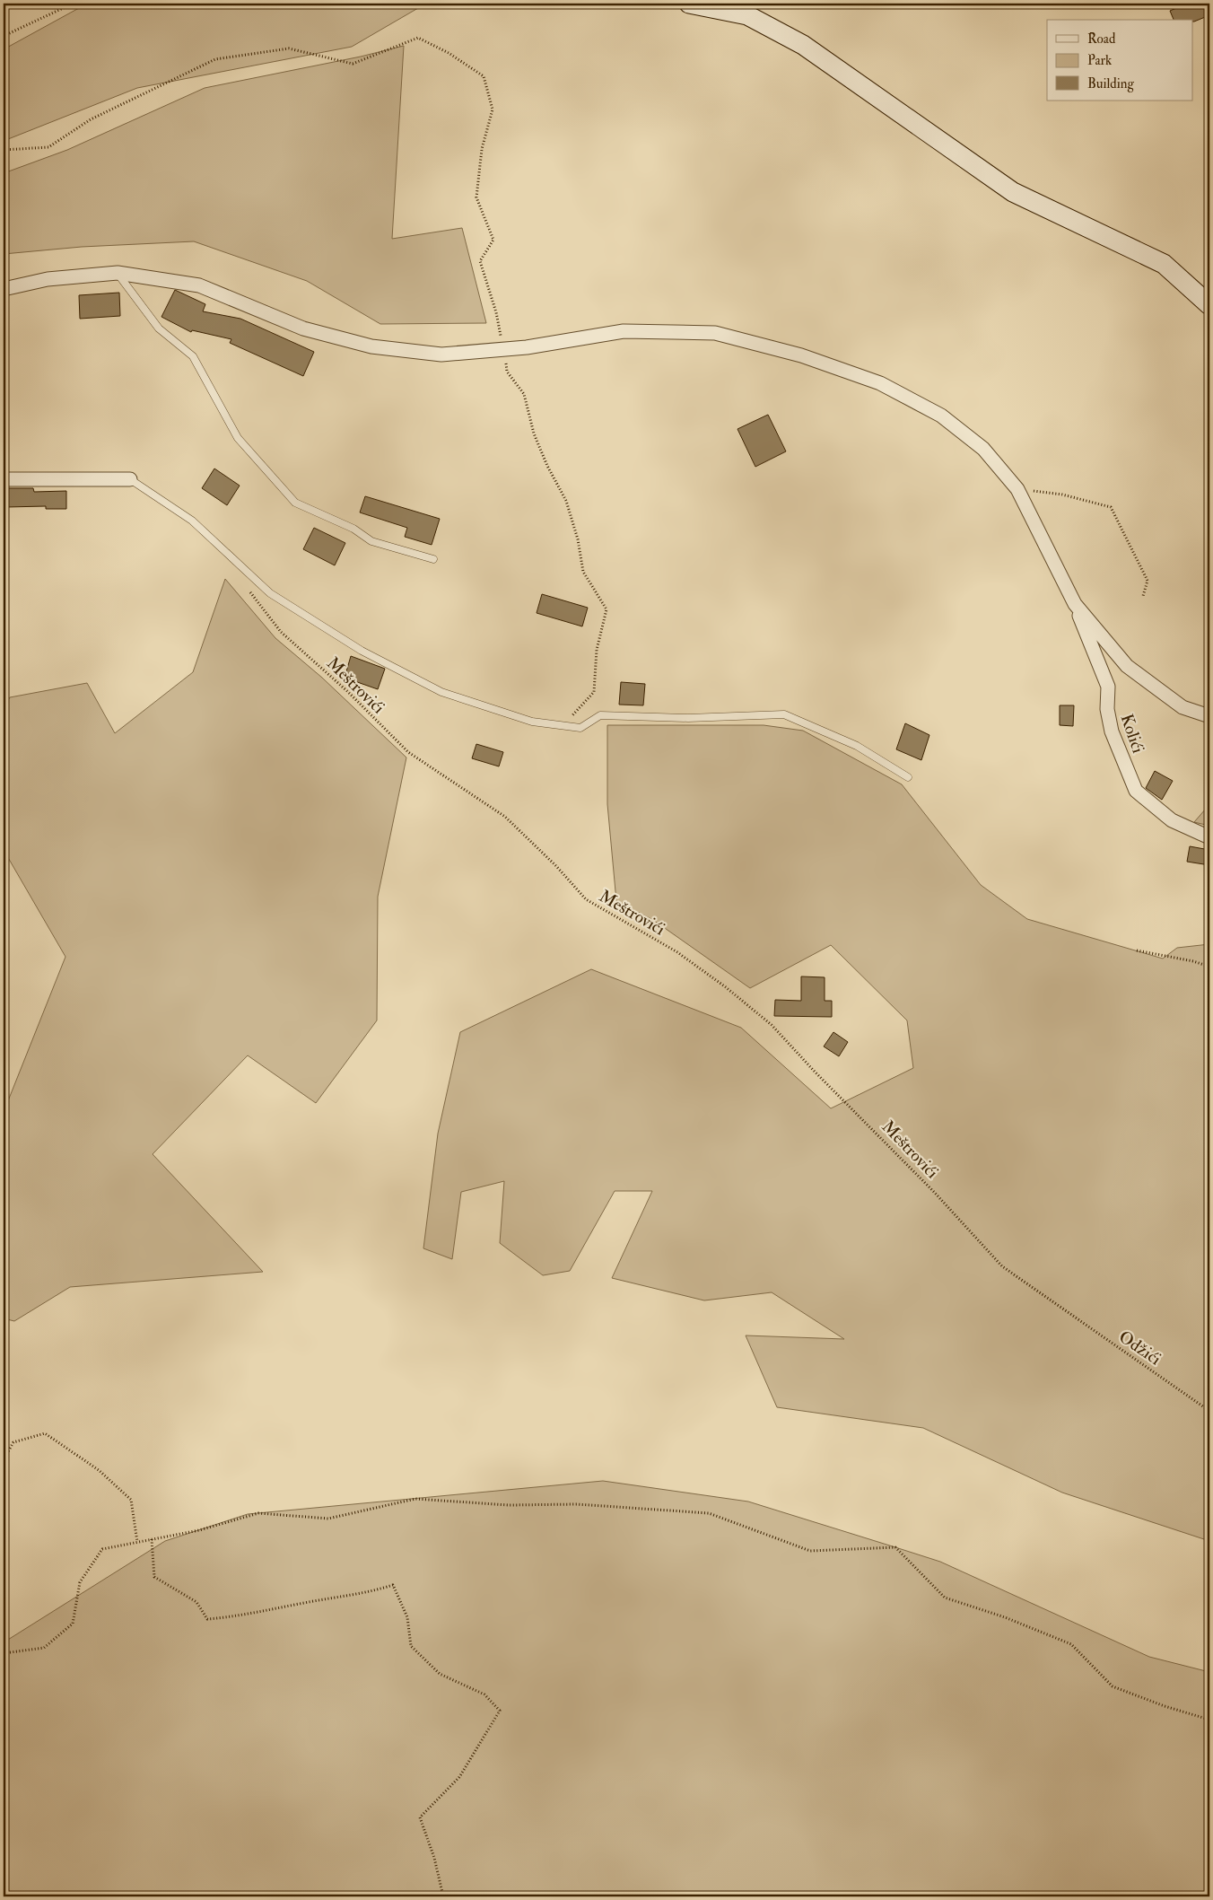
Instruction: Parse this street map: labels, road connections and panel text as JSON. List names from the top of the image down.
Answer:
{
  "streets": {
    "street": ["Kolići"],
    "path": ["Meštrovići", "Odžići"]
  },
  "crossings": [
    ["Meštrovići", "Odžići"]
  ],
  "legend": ["Road", "Park", "Building"]
}
